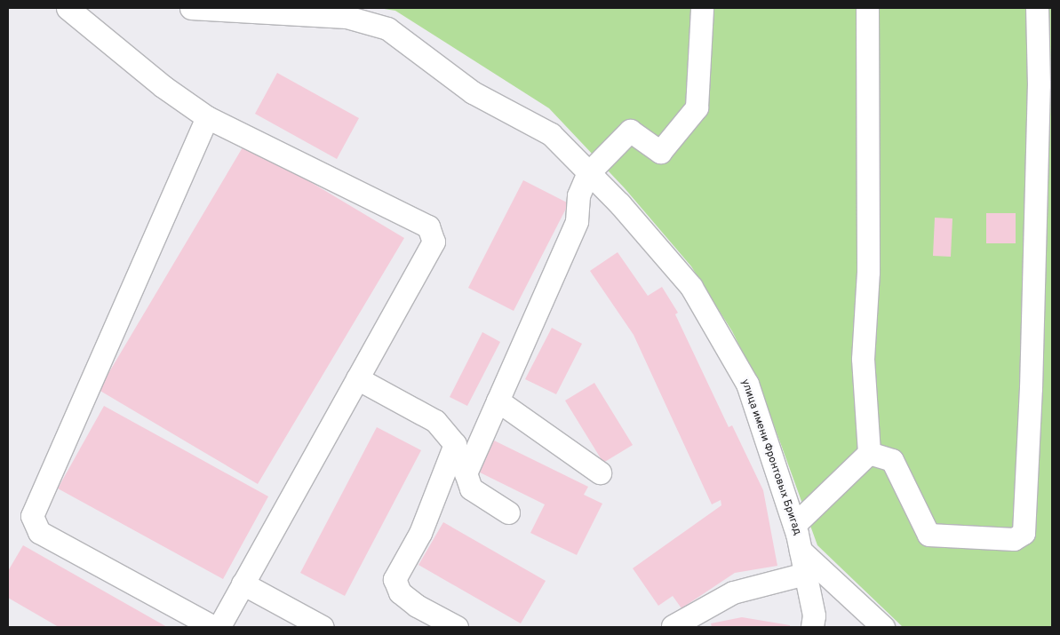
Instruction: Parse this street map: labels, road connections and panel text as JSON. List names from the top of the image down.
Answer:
{
  "streets": {
    "street": ["улица имени Фронтовых Бригад"]
  }
}
